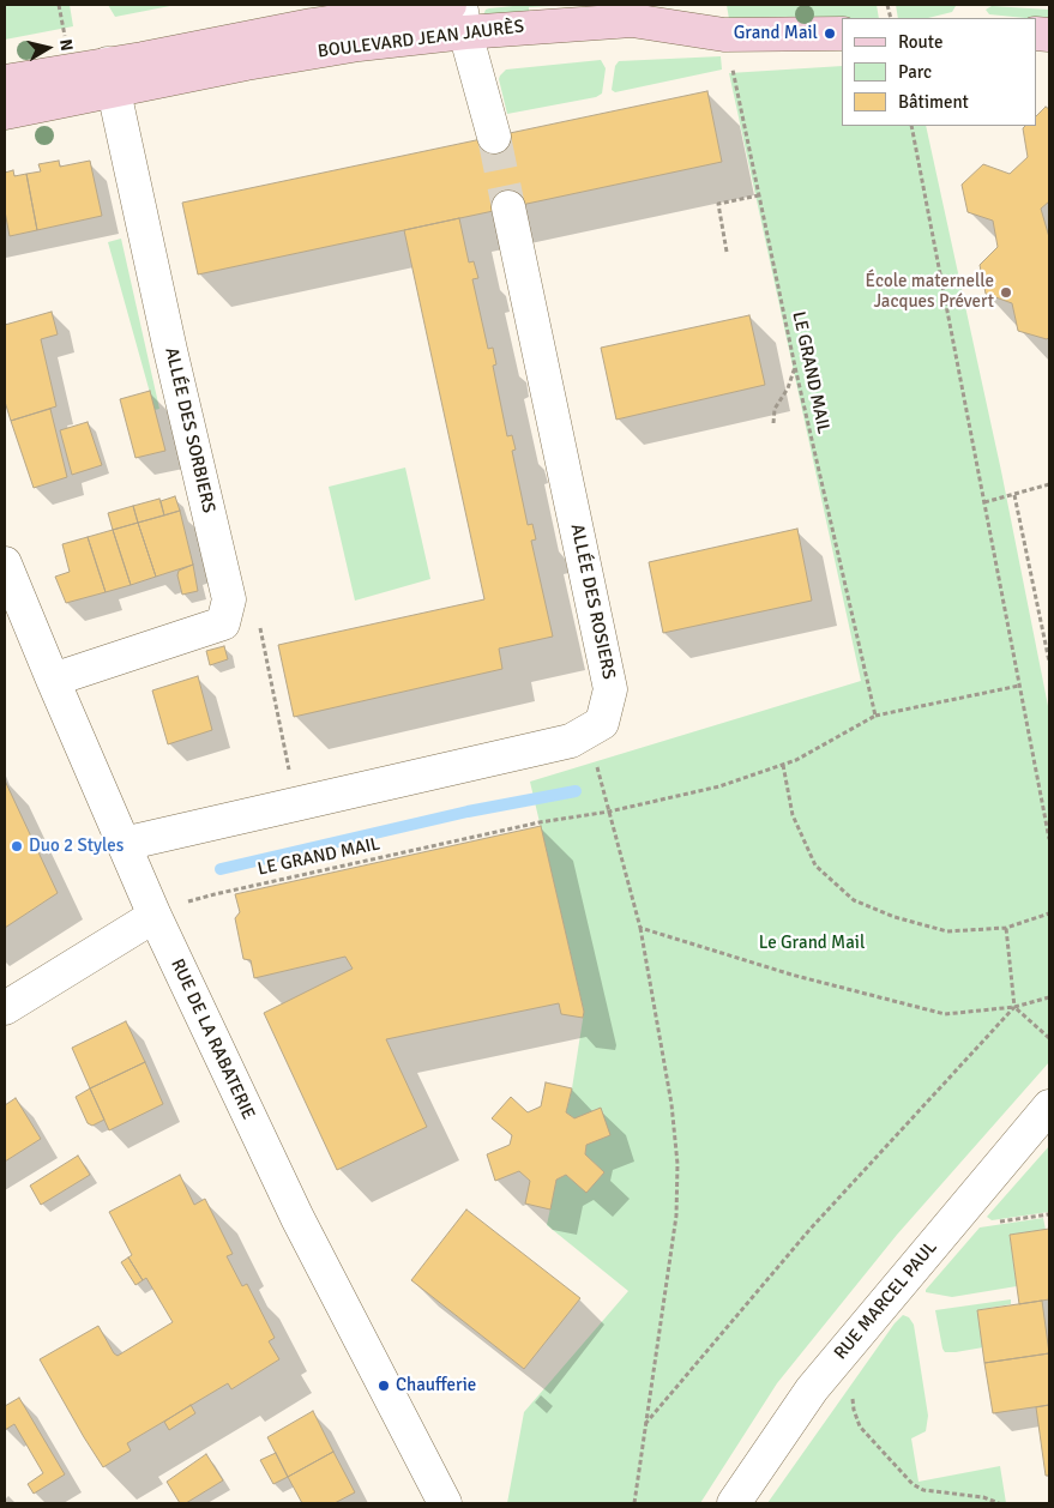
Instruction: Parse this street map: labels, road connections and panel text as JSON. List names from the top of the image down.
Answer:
{
  "streets": {
    "main road": ["BOULEVARD JEAN JAURÈS"],
    "street": [
      "ALLÉE DES SORBIERS",
      "ALLÉE DES ROSIERS",
      "RUE DE LA RABATERIE",
      "RUE MARCEL PAUL"
    ],
    "path": ["LE GRAND MAIL"]
  },
  "crossings": [
    ["BOULEVARD JEAN JAURÈS", "LE GRAND MAIL"],
    ["BOULEVARD JEAN JAURÈS", "ALLÉE DES SORBIERS"],
    ["ALLÉE DES SORBIERS", "RUE DE LA RABATERIE"],
    ["ALLÉE DES ROSIERS", "RUE DE LA RABATERIE"]
  ],
  "parks": ["Le Grand Mail"],
  "places": [
    "Grand Mail",
    "École maternelle Jacques Prévert",
    "Duo 2 Styles",
    "Chaufferie"
  ],
  "legend": ["Route", "Parc", "Bâtiment"],
  "north": "right"
}
